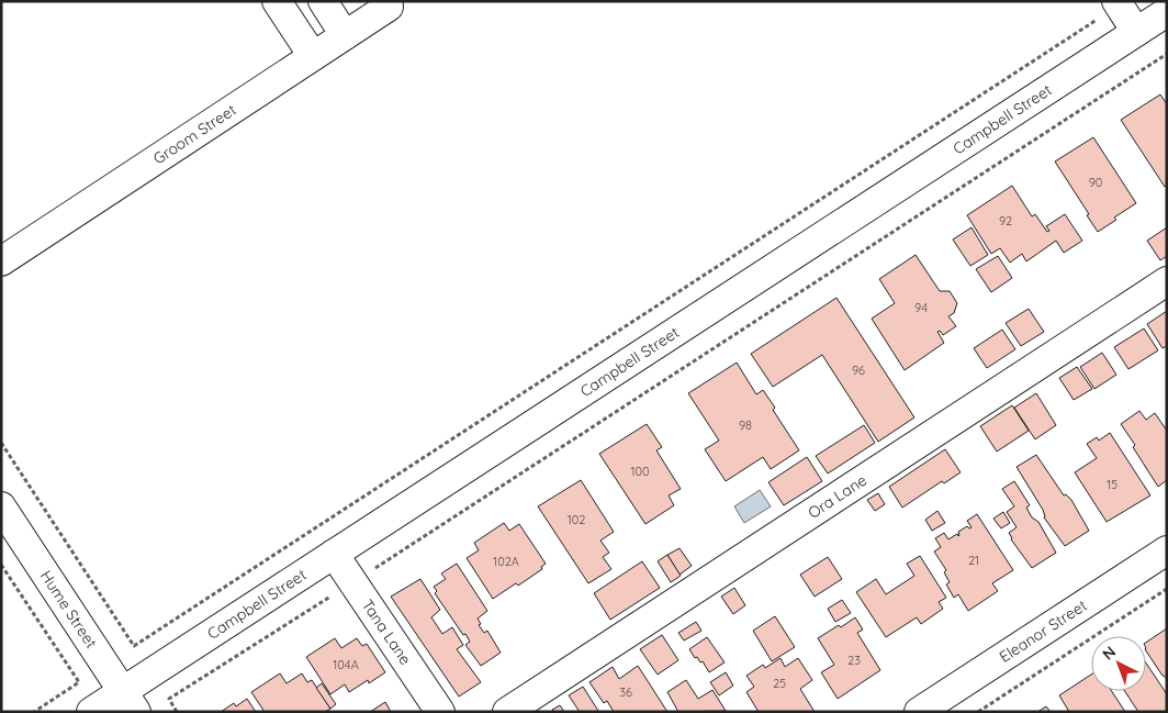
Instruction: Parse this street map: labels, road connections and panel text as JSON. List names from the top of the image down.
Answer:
{
  "streets": {
    "street": [
      "Campbell Street",
      "Groom Street",
      "Ora Lane",
      "Hume Street",
      "Eleanor Street",
      "Tana Lane"
    ]
  },
  "crossings": [
    ["Campbell Street", "Hume Street"],
    ["Campbell Street", "Tana Lane"]
  ],
  "house_numbers": [
    "90",
    "92",
    "94",
    "96",
    "98",
    "100",
    "15",
    "102",
    "21",
    "102A",
    "23",
    "104A",
    "25",
    "36"
  ],
  "north": "top left"
}
